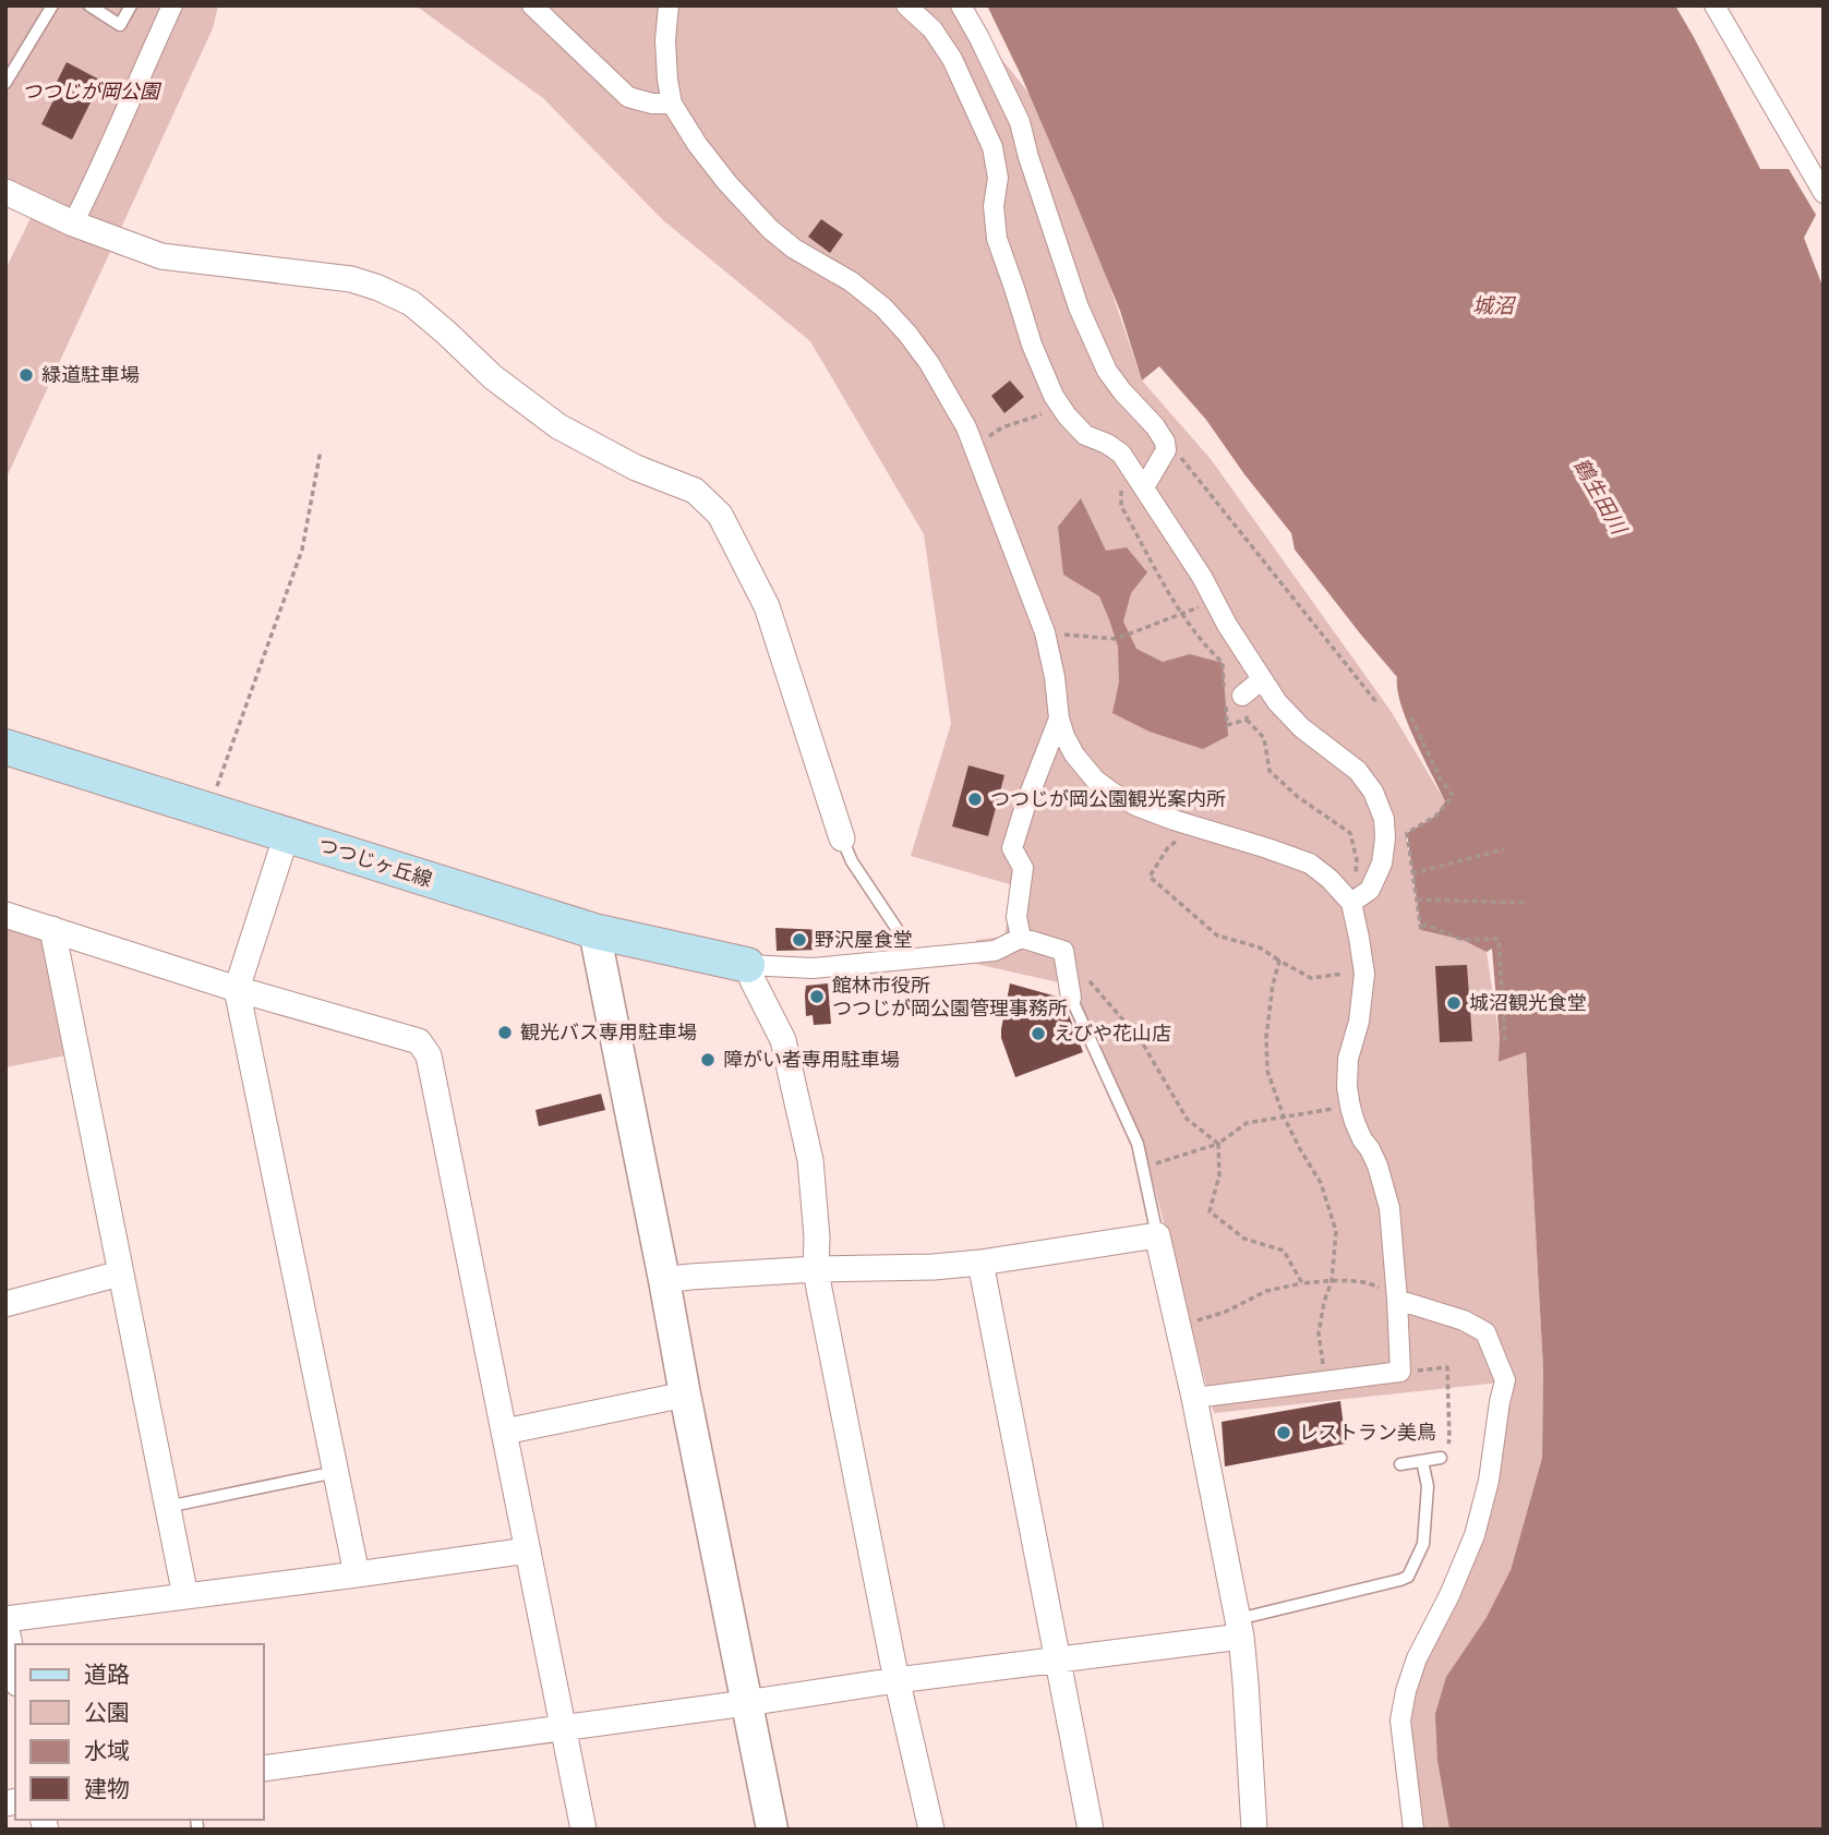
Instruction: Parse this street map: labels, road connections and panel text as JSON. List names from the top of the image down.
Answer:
{
  "streets": {
    "main road": ["つつじヶ丘線"]
  },
  "water": ["城沼", "鶴生田川"],
  "parks": ["つつじが岡公園"],
  "places": [
    "緑道駐車場",
    "つつじが岡公園観光案内所",
    "野沢屋食堂",
    "館林市役所 つつじが岡公園管理事務所",
    "城沼観光食堂",
    "観光バス専用駐車場",
    "えびや花山店",
    "障がい者専用駐車場",
    "レストラン美鳥"
  ],
  "legend": [
    "道路",
    "公園",
    "水域",
    "建物"
  ]
}
